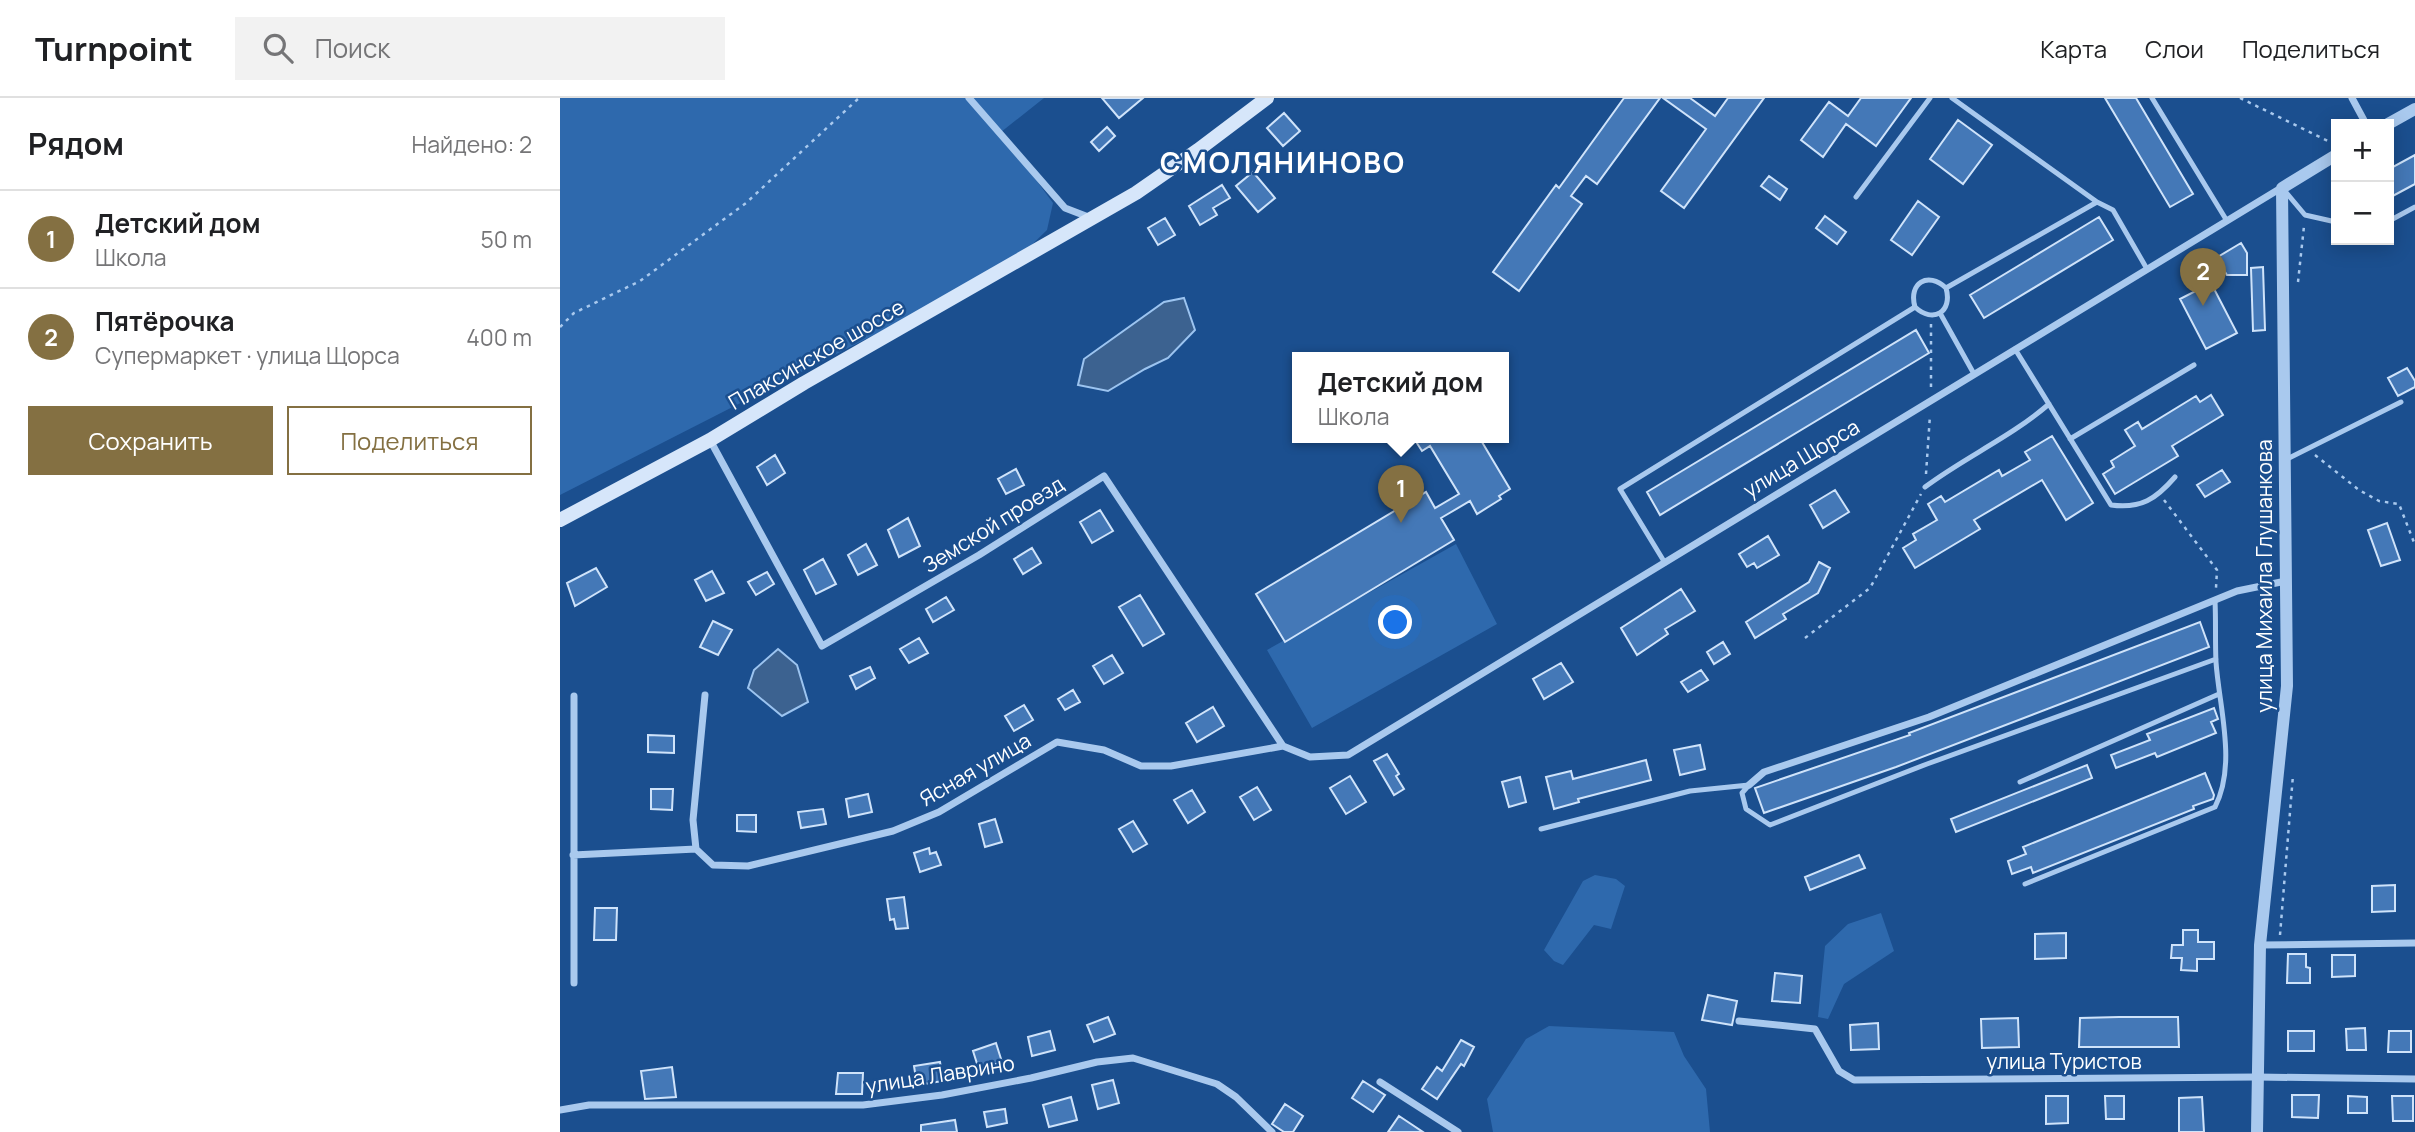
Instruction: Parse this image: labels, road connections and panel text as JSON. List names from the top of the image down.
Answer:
{
  "streets": {
    "main road": ["Плаксинское шоссе"],
    "street": [
      "улица Щорса",
      "Земской проезд",
      "улица Михаила Глушанкова",
      "Ясная улица",
      "улица Туристов",
      "улица Лаврино"
    ]
  },
  "crossings": [
    ["Плаксинское шоссе", "Земской проезд"],
    ["улица Щорса", "Земской проезд"],
    ["улица Щорса", "улица Михаила Глушанкова"],
    ["улица Щорса", "Ясная улица"],
    ["Земской проезд", "Ясная улица"],
    ["улица Михаила Глушанкова", "улица Туристов"]
  ],
  "districts": ["СМОЛЯНИНОВО"],
  "page": {
    "header": "Turnpoint",
    "search": "Поиск",
    "nav": ["Карта", "Слои", "Поделиться"],
    "heading": ["Рядом", "Найдено: 2"],
    "map_buttons": ["+", "−"],
    "list": [
      {
        "mark": "1",
        "name": "Детский дом",
        "note": "Школа",
        "value": "50 m"
      },
      {
        "mark": "2",
        "name": "Пятёрочка",
        "note": "Супермаркет · улица Щорса",
        "value": "400 m"
      }
    ],
    "pins": ["2", "1"],
    "popup": ["Детский дом", "Школа"],
    "buttons": ["Сохранить", "Поделиться"]
  }
}
